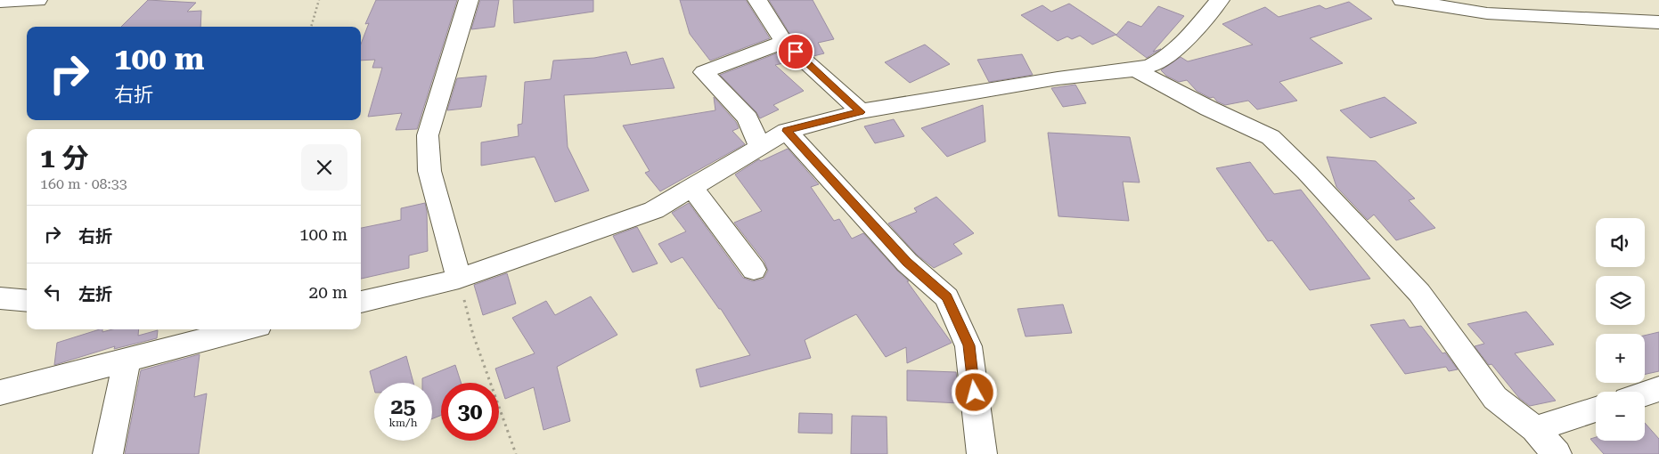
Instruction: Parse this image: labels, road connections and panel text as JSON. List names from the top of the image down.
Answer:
{
  "page": {
    "turn": ["100 m", "右折"],
    "heading": ["1 分", "160 m · 08:33"],
    "list": [
      {
        "name": "右折",
        "value": "100 m"
      },
      {
        "name": "左折",
        "value": "20 m"
      }
    ],
    "map_buttons": ["+", "−"],
    "speed": "25 km/h",
    "limit": "30"
  }
}
